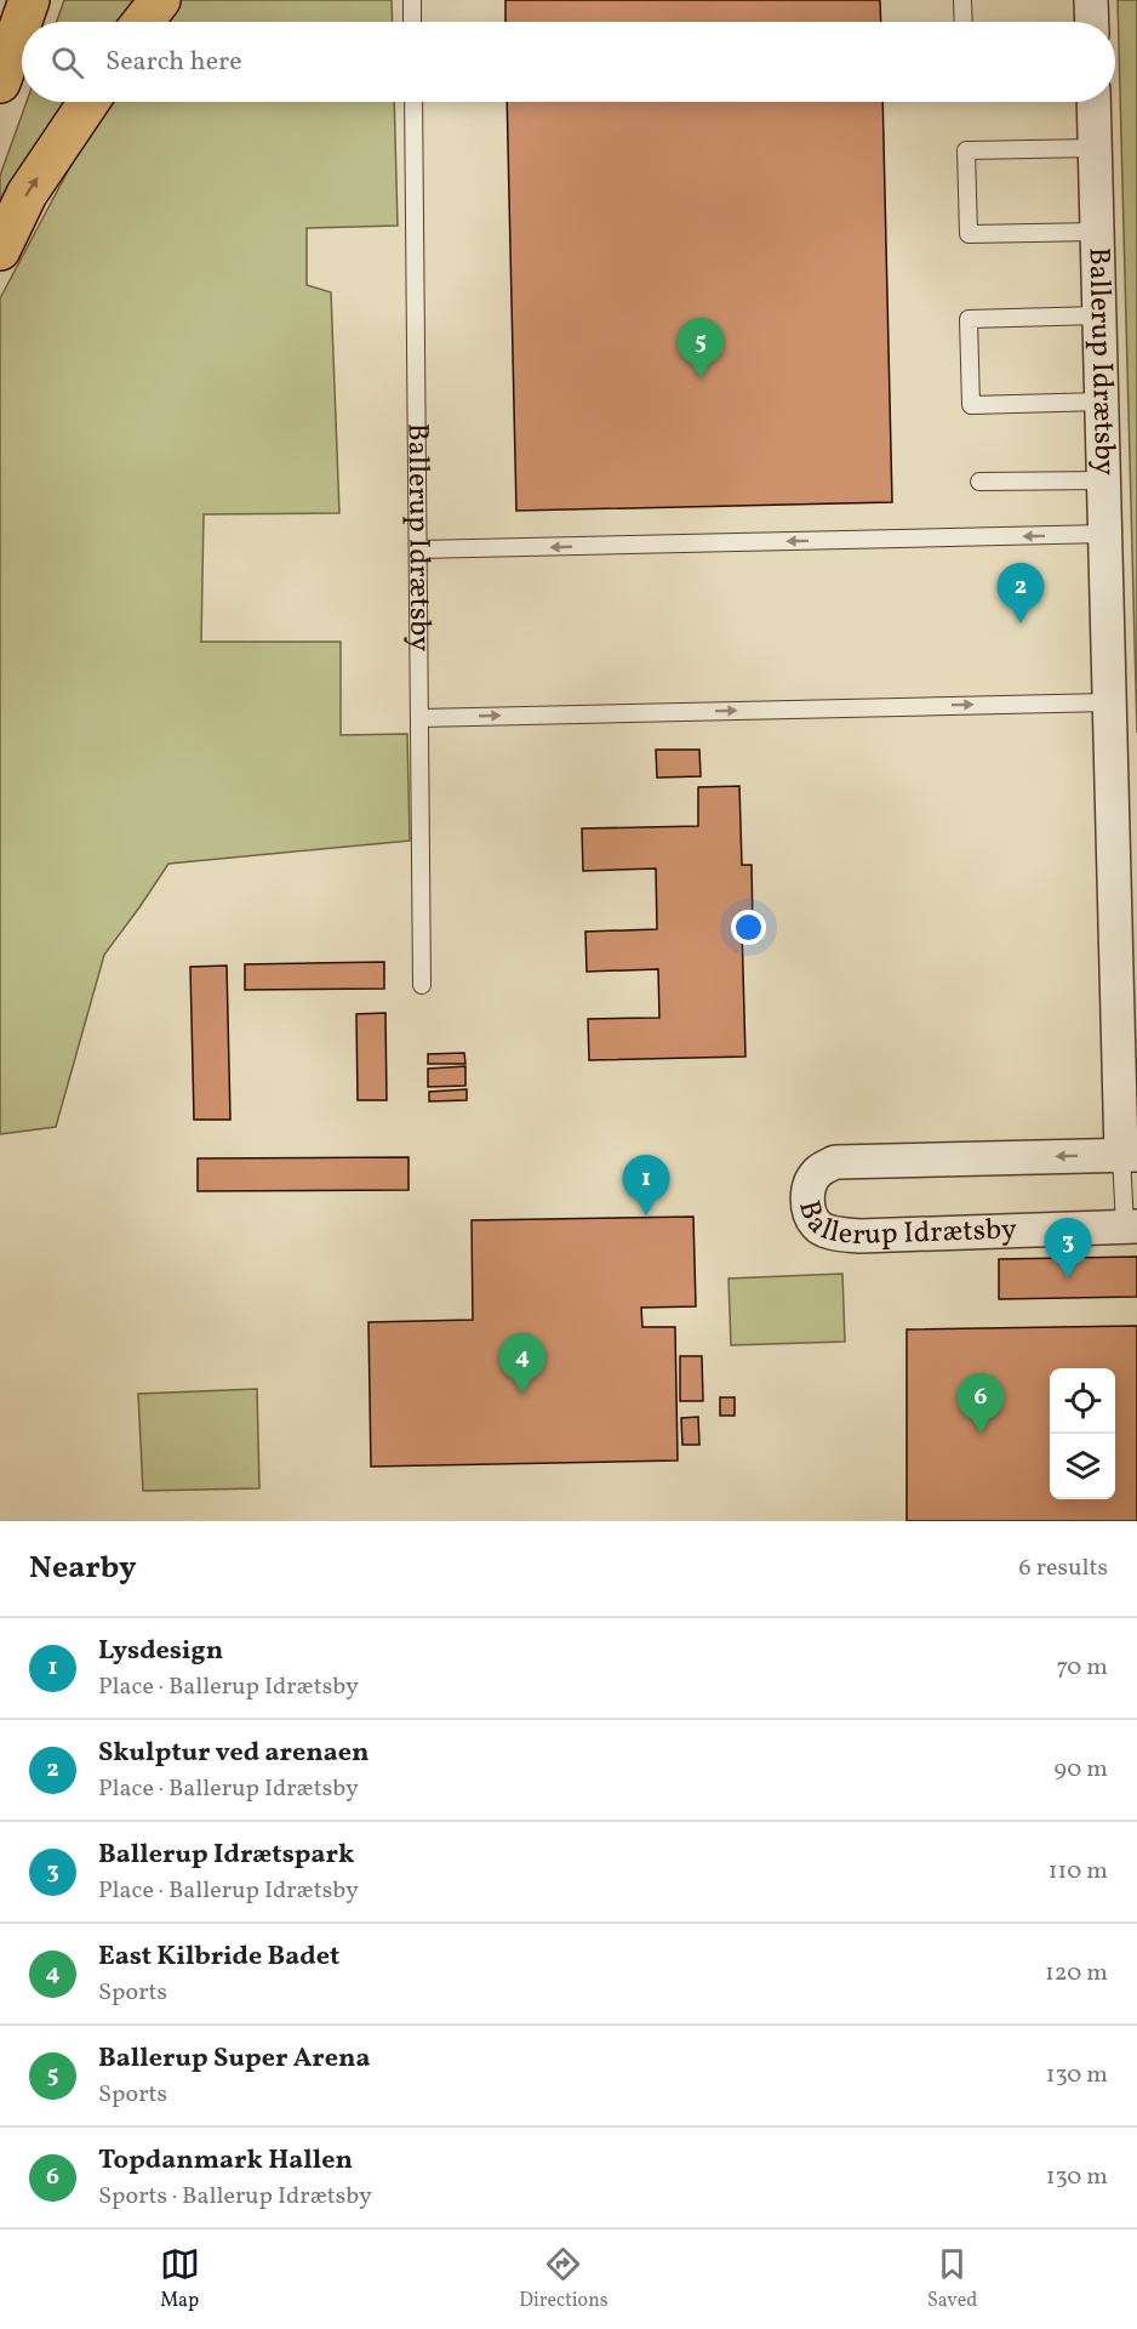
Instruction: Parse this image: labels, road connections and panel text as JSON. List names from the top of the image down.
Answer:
{
  "streets": {
    "street": ["Ballerup Idrætsby"]
  },
  "page": {
    "search": "Search here",
    "pins": [
      "5",
      "2",
      "1",
      "3",
      "4",
      "6"
    ],
    "heading": ["Nearby", "6 results"],
    "list": [
      {
        "mark": "1",
        "name": "Lysdesign",
        "note": "Place · Ballerup Idrætsby",
        "value": "70 m"
      },
      {
        "mark": "2",
        "name": "Skulptur ved arenaen",
        "note": "Place · Ballerup Idrætsby",
        "value": "90 m"
      },
      {
        "mark": "3",
        "name": "Ballerup Idrætspark",
        "note": "Place · Ballerup Idrætsby",
        "value": "110 m"
      },
      {
        "mark": "4",
        "name": "East Kilbride Badet",
        "note": "Sports",
        "value": "120 m"
      },
      {
        "mark": "5",
        "name": "Ballerup Super Arena",
        "note": "Sports",
        "value": "130 m"
      },
      {
        "mark": "6",
        "name": "Topdanmark Hallen",
        "note": "Sports · Ballerup Idrætsby",
        "value": "130 m"
      }
    ],
    "nav": ["Map", "Directions", "Saved"]
  }
}
